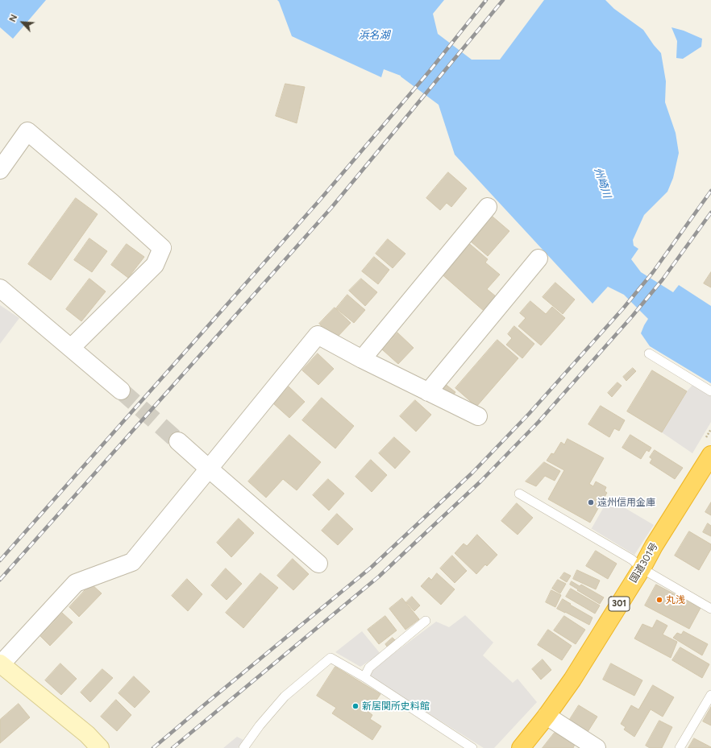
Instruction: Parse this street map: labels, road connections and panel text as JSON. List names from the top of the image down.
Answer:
{
  "streets": {
    "highway": ["国道301号", "301"]
  },
  "water": ["浜名湖", "州崎川"],
  "places": ["遠州信用金庫", "丸浅", "新居関所史料館"],
  "north": "top left"
}
